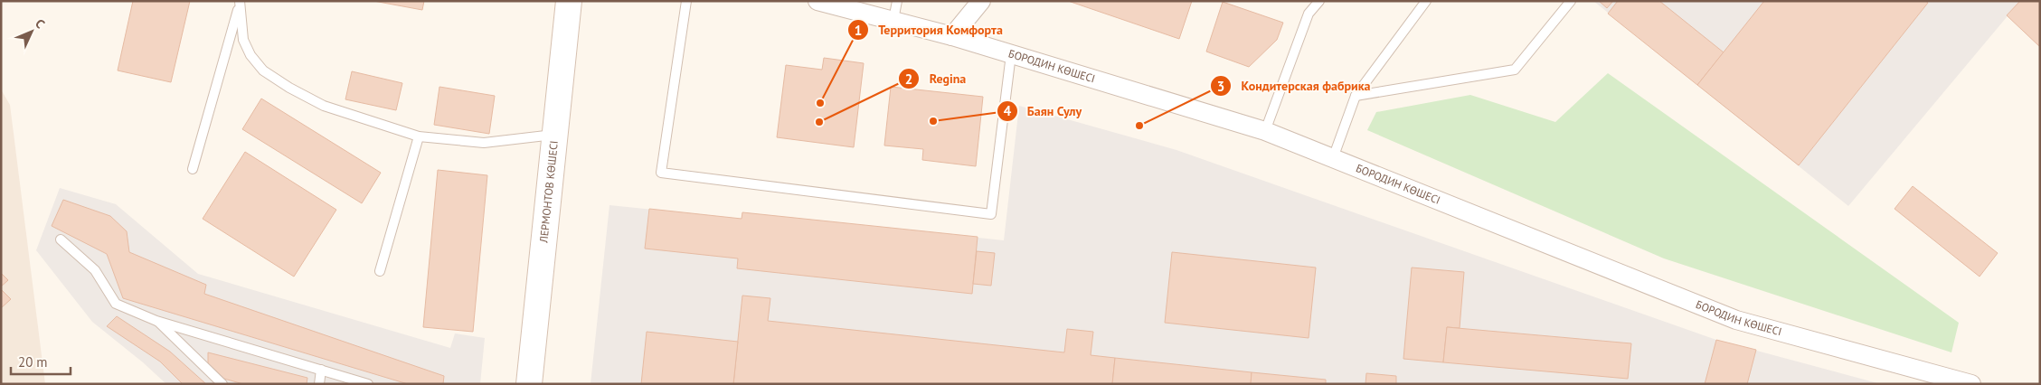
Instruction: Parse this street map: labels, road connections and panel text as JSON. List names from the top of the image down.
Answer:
{
  "streets": {
    "street": ["БОРОДИН КӨШЕСІ", "ЛЕРМОНТОВ КӨШЕСІ"]
  },
  "places": [
    "Территория Комфорта",
    "Баян Сулу",
    "Regina",
    "Кондитерская фабрика"
  ],
  "scale_bar": "20 m",
  "north": "top right"
}
